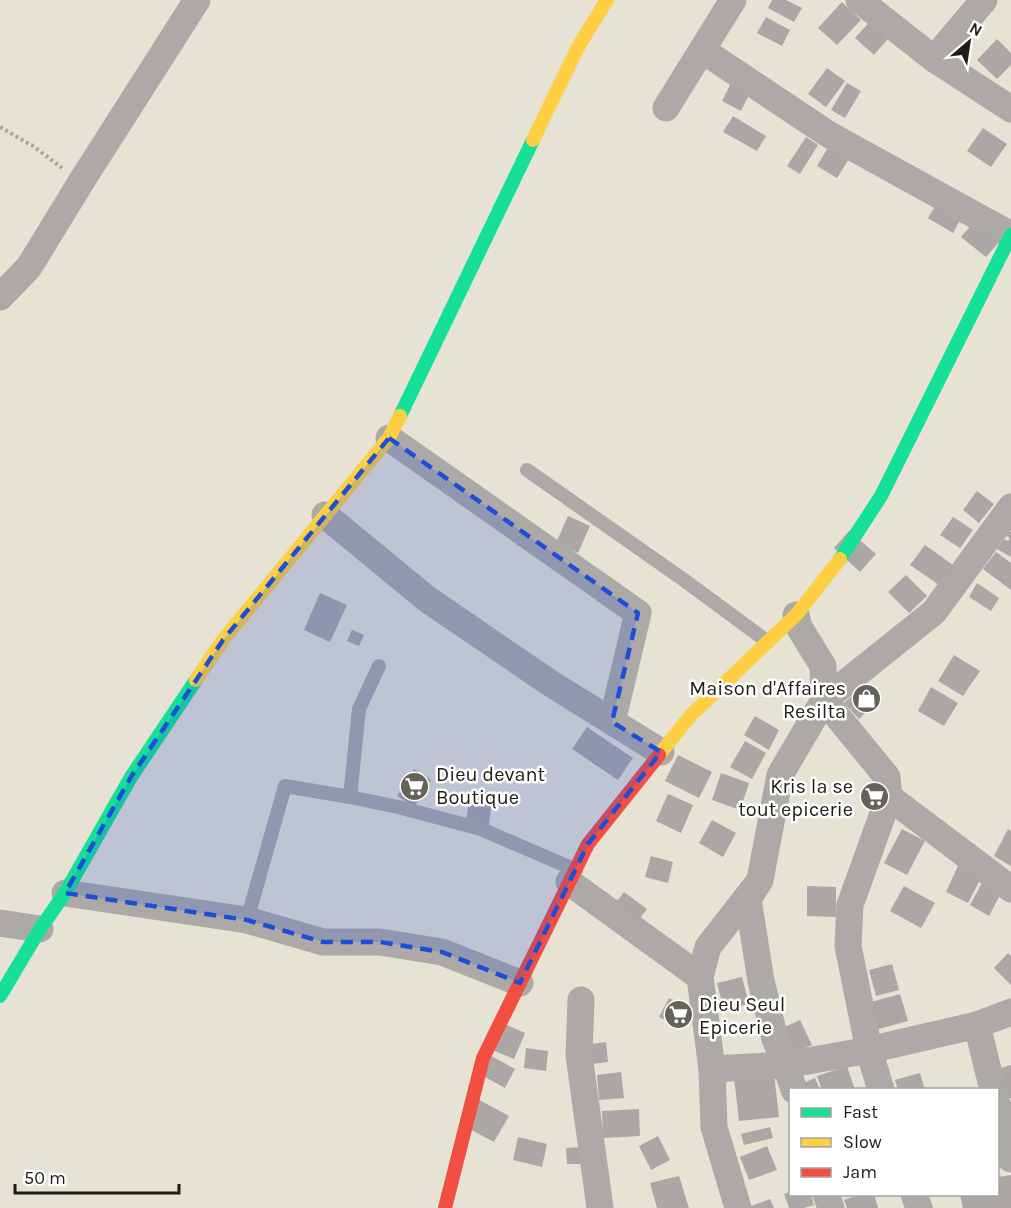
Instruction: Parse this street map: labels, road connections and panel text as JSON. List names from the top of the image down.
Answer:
{
  "places": {
    "shop": ["Maison d'Affaires Resilta"],
    "supermarket": ["Dieu devant Boutique", "Kris la se tout epicerie", "Dieu Seul Epicerie"]
  },
  "legend": ["Fast", "Slow", "Jam"],
  "scale_bar": "50 m",
  "north": "top right"
}
